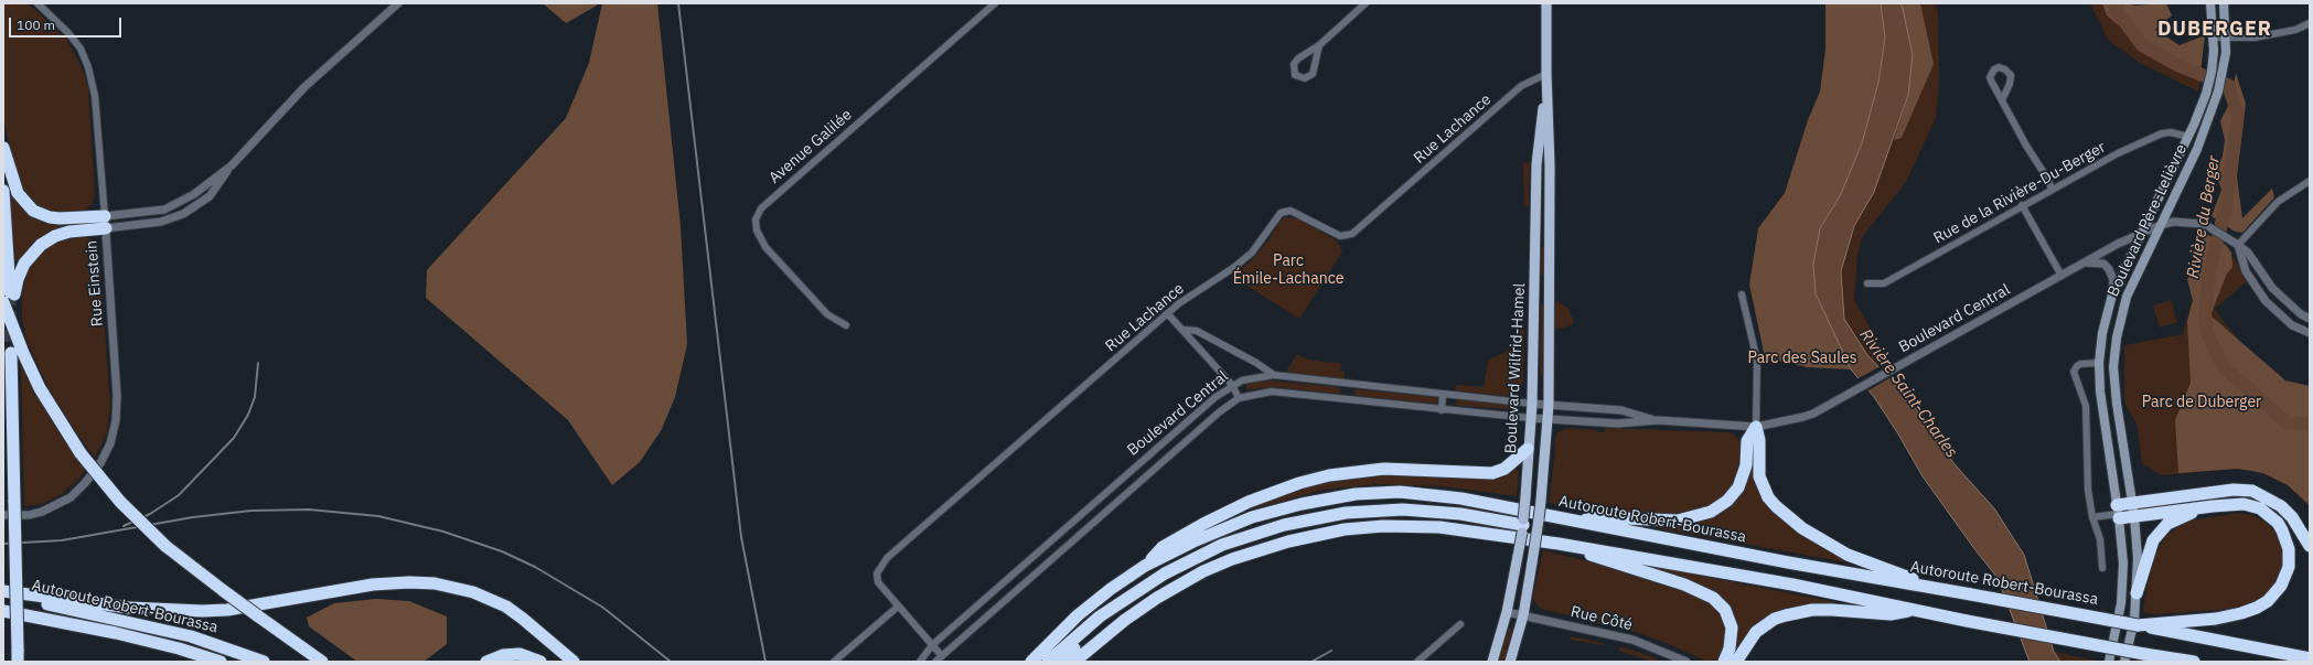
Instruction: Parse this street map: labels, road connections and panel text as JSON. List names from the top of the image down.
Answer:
{
  "streets": {
    "highway": ["Autoroute Robert-Bourassa"],
    "main road": ["Boulevard Père-Lelièvre", "Boulevard Wilfrid-Hamel"],
    "street": [
      "Rue Lachance",
      "Avenue Galilée",
      "Rue de la Rivière-Du-Berger",
      "Rue Einstein",
      "Boulevard Central",
      "Rue Côté"
    ]
  },
  "crossings": [
    ["Rue Lachance", "Boulevard Central"],
    ["Rue Lachance", "Boulevard Wilfrid-Hamel"],
    ["Rue de la Rivière-Du-Berger", "Boulevard Père-Lelièvre"],
    ["Boulevard Père-Lelièvre", "Boulevard Central"],
    ["Boulevard Central", "Boulevard Wilfrid-Hamel"],
    ["Boulevard Wilfrid-Hamel", "Rue Côté"]
  ],
  "districts": ["DUBERGER"],
  "water": ["Rivière du Berger", "Rivière Saint-Charles"],
  "parks": ["Parc Émile-Lachance", "Parc des Saules", "Parc de Duberger"],
  "scale_bar": "100 m"
}
